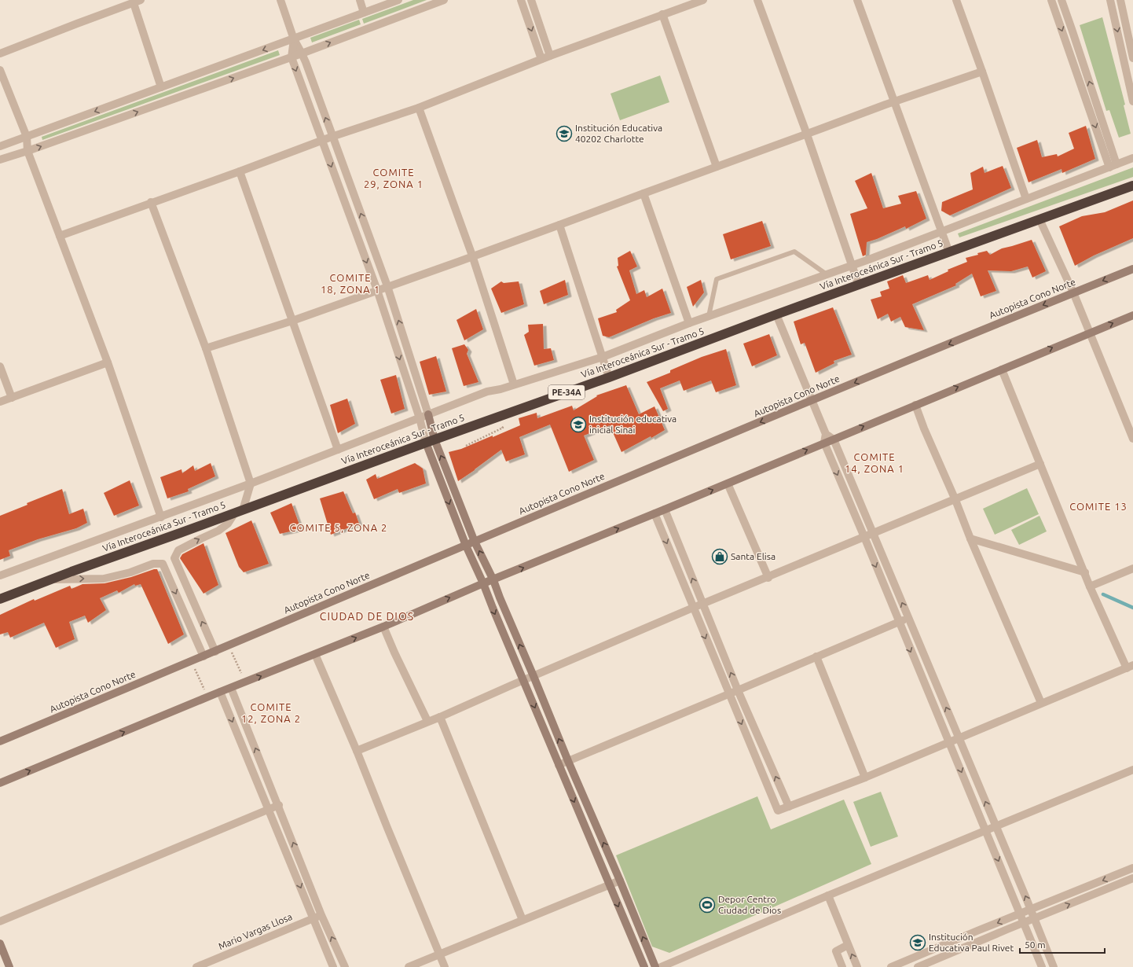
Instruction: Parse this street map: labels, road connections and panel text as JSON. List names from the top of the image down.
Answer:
{
  "streets": {
    "highway": ["Vía Interoceánica Sur - Tramo 5", "PE-34A"],
    "main road": ["Autopista Cono Norte"],
    "street": ["Mario Vargas Llosa"]
  },
  "districts": [
    "COMITE 29, ZONA 1",
    "COMITE 18, ZONA 1",
    "COMITE 14, ZONA 1",
    "COMITE 13",
    "COMITE 5, ZONA 2",
    "CIUDAD DE DIOS",
    "COMITE 12, ZONA 2"
  ],
  "places": {
    "school or university": ["Institución Educativa 40202 Charlotte", "Institución educativa inicial Sinai", "Institución Educativa Paul Rivet"],
    "shop": ["Santa Elisa"],
    "sports": ["Depor Centro Ciudad de Dios"]
  },
  "scale_bar": "50 m"
}
